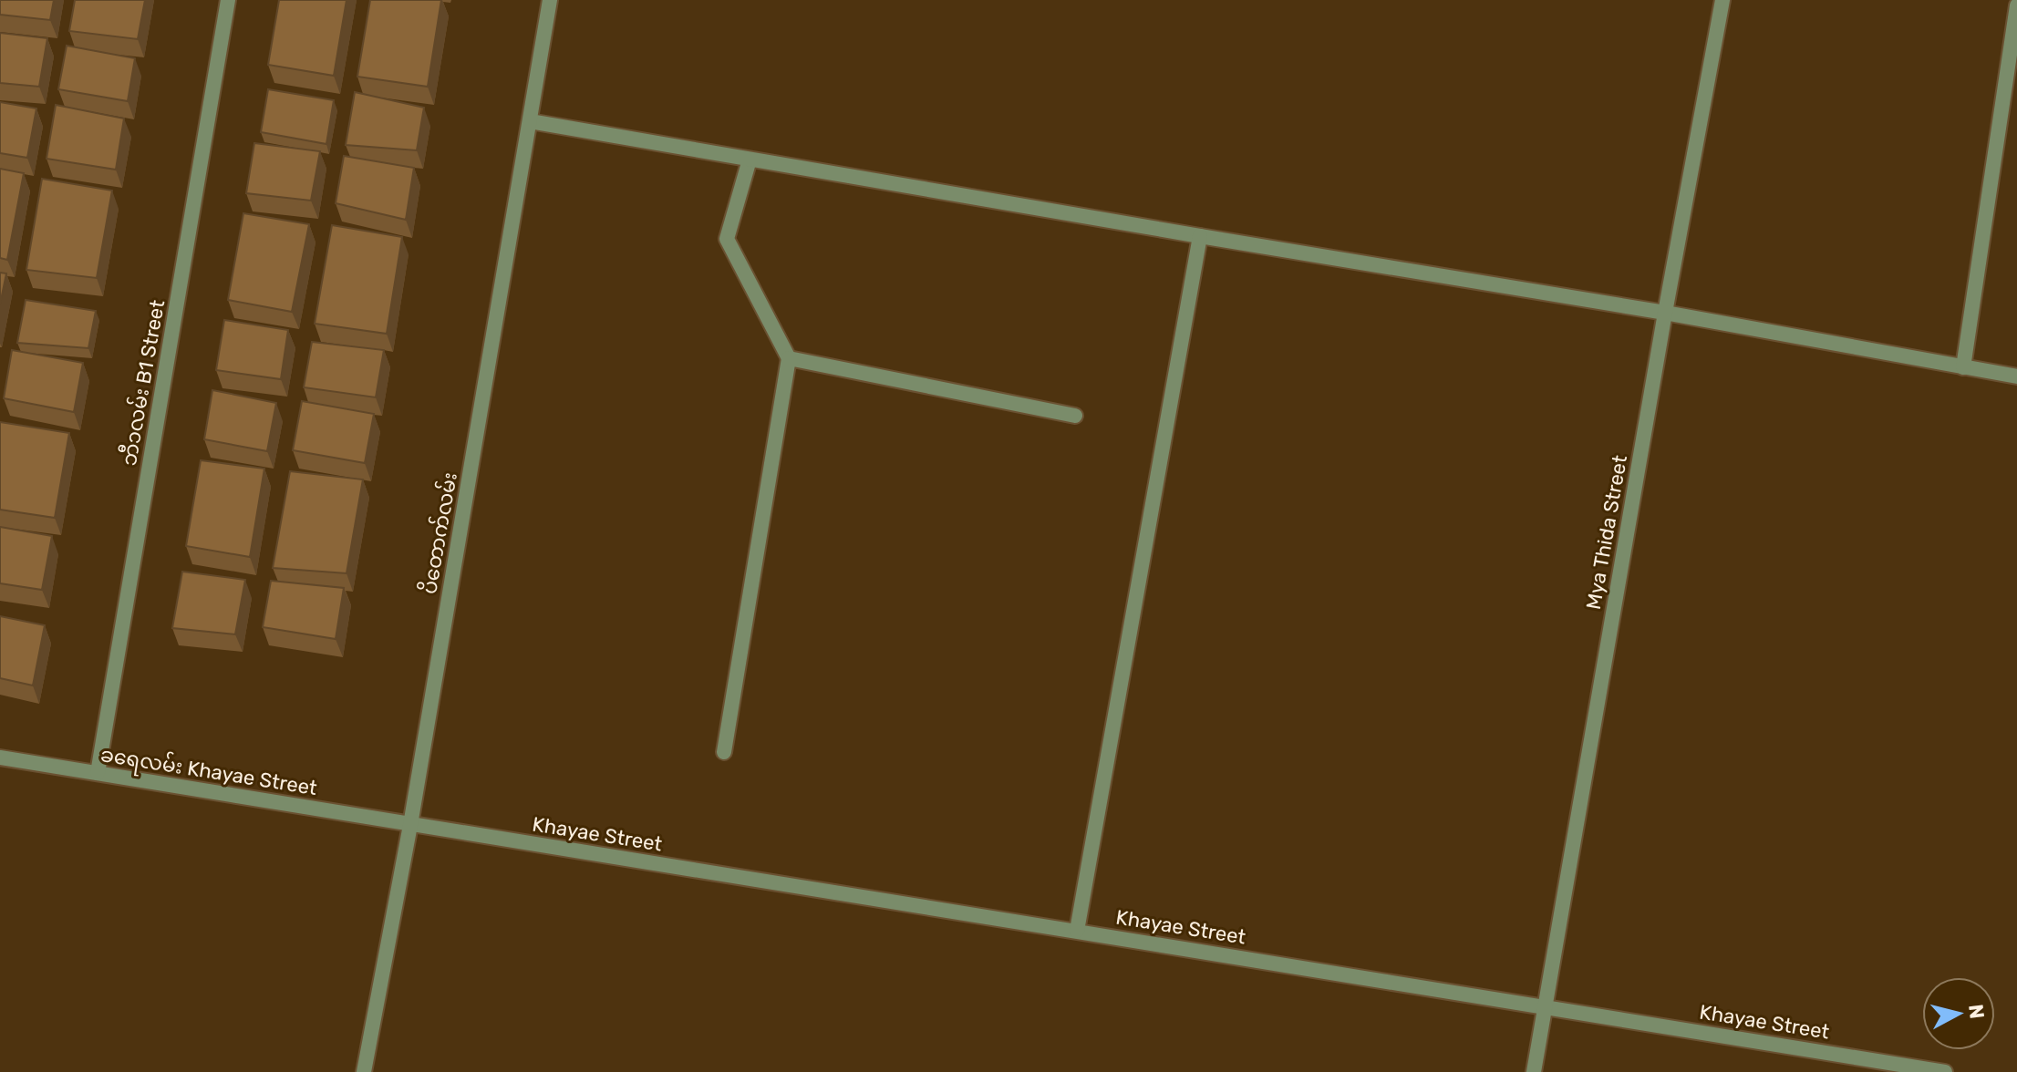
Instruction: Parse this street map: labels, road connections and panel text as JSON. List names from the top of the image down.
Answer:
{
  "streets": {
    "street": [
      "ဘီ၁လမ်း B1 Street",
      "Mya Thida Street",
      "ပိတောက်လမ်း",
      "ခရေလမ်း Khayae Street",
      "Khayae Street"
    ]
  },
  "crossings": [
    ["ဘီ၁လမ်း B1 Street", "ခရေလမ်း Khayae Street"],
    ["Mya Thida Street", "Khayae Street"],
    ["ပိတောက်လမ်း", "ခရေလမ်း Khayae Street"],
    ["ပိတောက်လမ်း", "Khayae Street"],
    ["ခရေလမ်း Khayae Street", "Khayae Street"]
  ],
  "north": "right"
}
